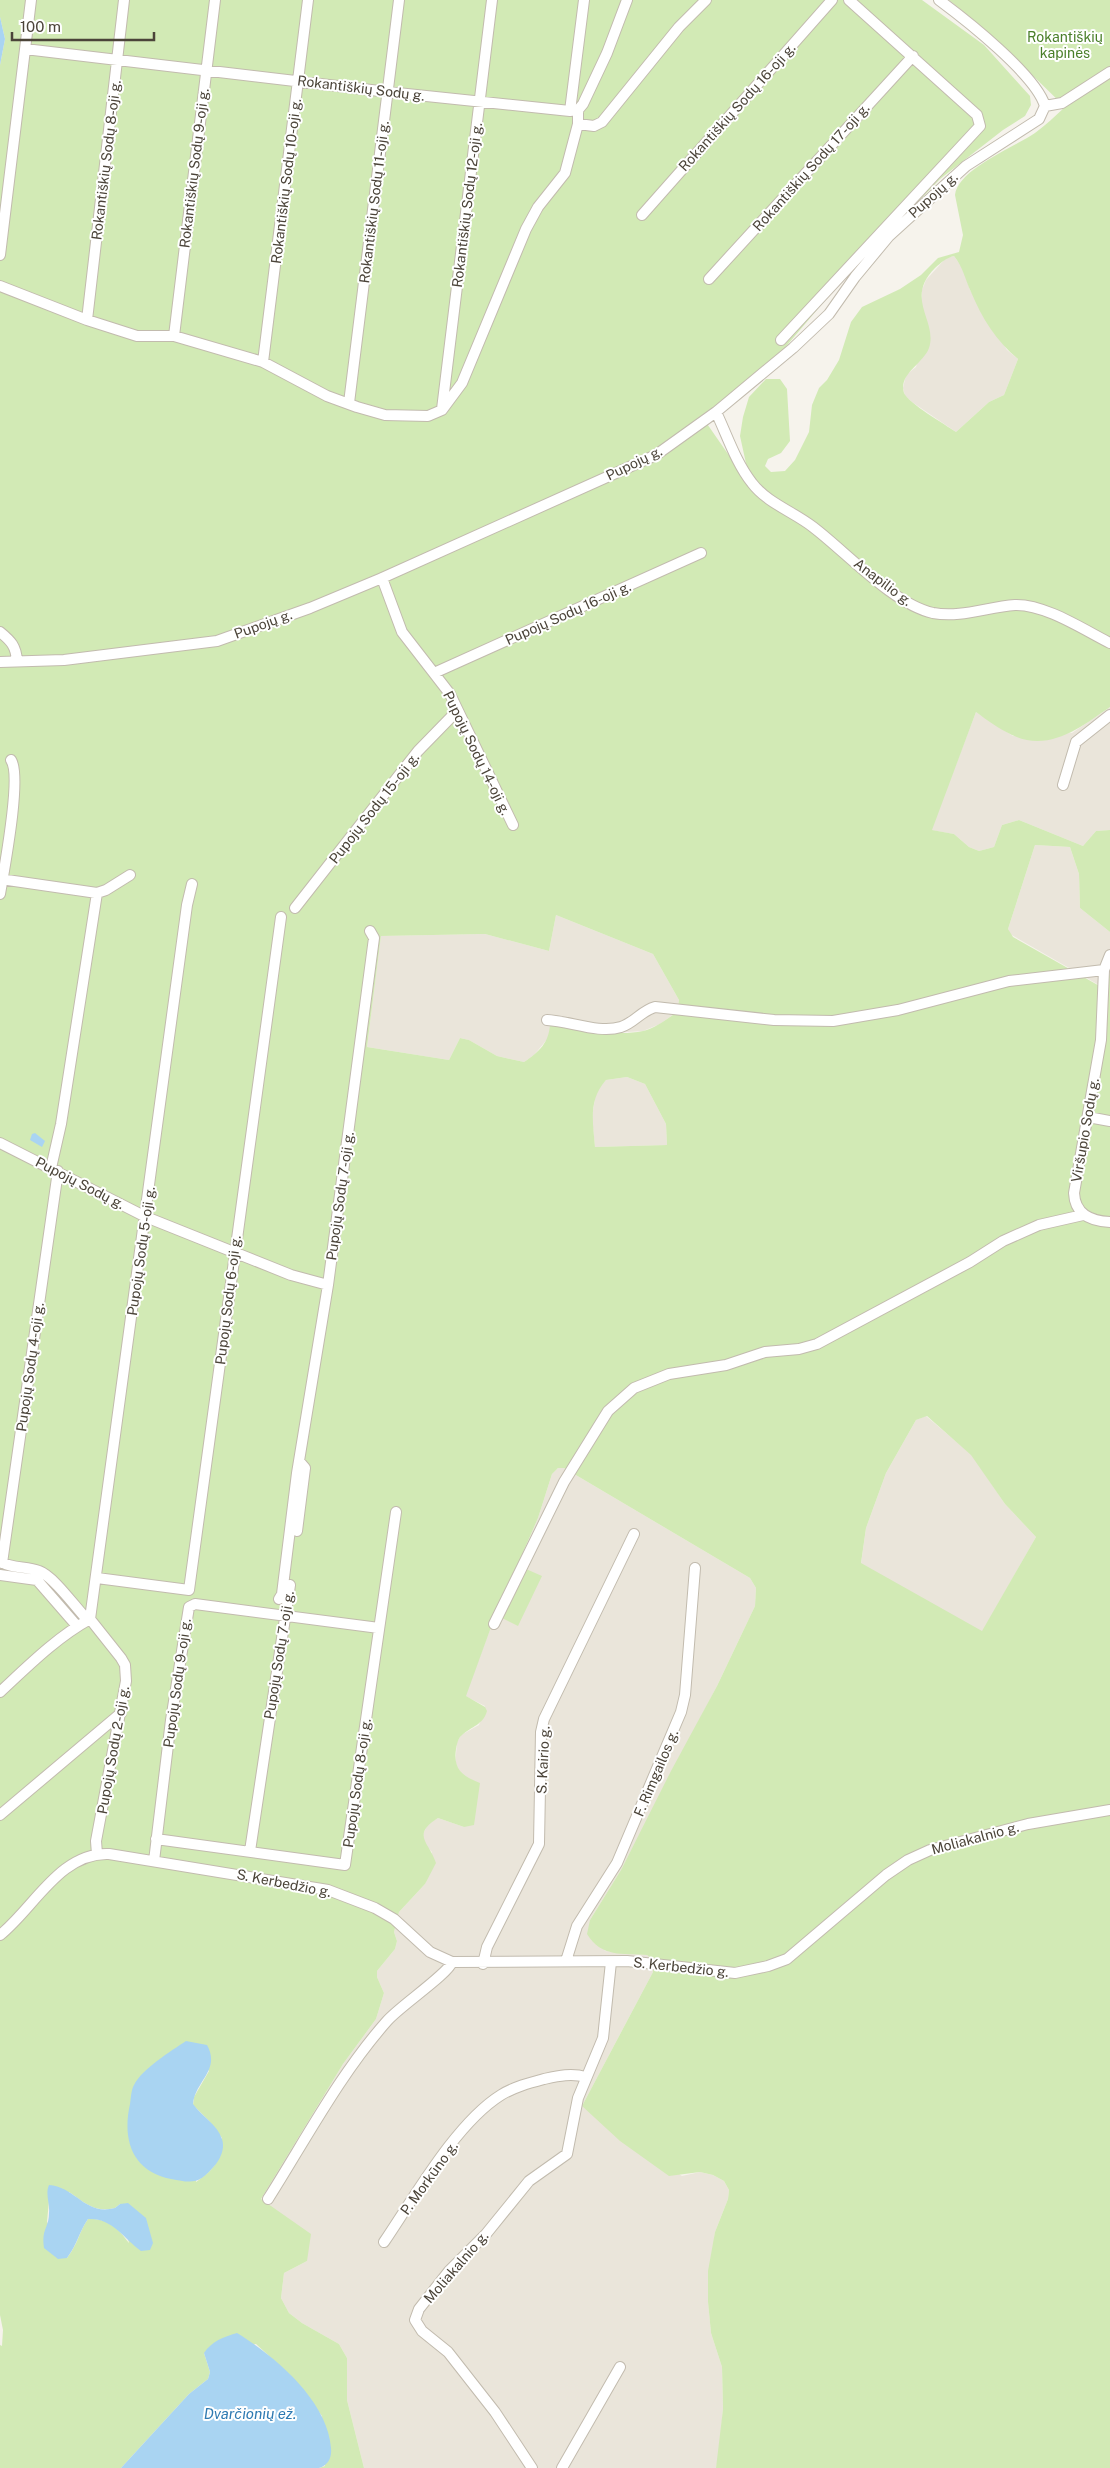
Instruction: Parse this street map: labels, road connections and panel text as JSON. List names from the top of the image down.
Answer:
{
  "streets": {
    "street": [
      "Rokantiškių Sodų g.",
      "Rokantiškių Sodų 16-oji g.",
      "Rokantiškių Sodų 8-oji g.",
      "Rokantiškių Sodų 17-oji g.",
      "Rokantiškių Sodų 9-oji g.",
      "Rokantiškių Sodų 10-oji g.",
      "Pupojų g.",
      "Rokantiškių Sodų 11-oji g.",
      "Rokantiškių Sodų 12-oji g.",
      "Anapilio g.",
      "Pupojų Sodų 16-oji g.",
      "Pupojų Sodų 14-oji g.",
      "Pupojų Sodų 15-oji g.",
      "Viršupio Sodų g.",
      "Pupojų Sodų g.",
      "Pupojų Sodų 7-oji g.",
      "Pupojų Sodų 5-oji g.",
      "Pupojų Sodų 6-oji g.",
      "Pupojų Sodų 4-oji g.",
      "Pupojų Sodų 9-oji g.",
      "Pupojų Sodų 2-oji g.",
      "S. Kairio g.",
      "F. Rimgailos g.",
      "Pupojų Sodų 8-oji g.",
      "Moliakalnio g.",
      "S. Kerbedžio g.",
      "P. Morkūno g."
    ]
  },
  "crossings": [
    ["Rokantiškių Sodų g.", "Rokantiškių Sodų 8-oji g."],
    ["Rokantiškių Sodų g.", "Rokantiškių Sodų 9-oji g."],
    ["Rokantiškių Sodų g.", "Rokantiškių Sodų 10-oji g."],
    ["Rokantiškių Sodų g.", "Rokantiškių Sodų 11-oji g."],
    ["Rokantiškių Sodų g.", "Rokantiškių Sodų 12-oji g."],
    ["Pupojų g.", "Anapilio g."],
    ["Pupojų g.", "Pupojų Sodų 14-oji g."],
    ["Pupojų Sodų 16-oji g.", "Pupojų Sodų 14-oji g."],
    ["Pupojų Sodų 14-oji g.", "Pupojų Sodų 15-oji g."],
    ["Pupojų Sodų g.", "Pupojų Sodų 7-oji g."],
    ["Pupojų Sodų g.", "Pupojų Sodų 5-oji g."],
    ["Pupojų Sodų g.", "Pupojų Sodų 6-oji g."],
    ["Pupojų Sodų g.", "Pupojų Sodų 4-oji g."],
    ["Pupojų Sodų 7-oji g.", "Pupojų Sodų 9-oji g."],
    ["Pupojų Sodų 7-oji g.", "Pupojų Sodų 8-oji g."],
    ["Pupojų Sodų 5-oji g.", "Pupojų Sodų 6-oji g."],
    ["Pupojų Sodų 5-oji g.", "Pupojų Sodų 2-oji g."],
    ["Pupojų Sodų 4-oji g.", "Pupojų Sodų 2-oji g."],
    ["Pupojų Sodų 9-oji g.", "Pupojų Sodų 8-oji g."],
    ["Pupojų Sodų 9-oji g.", "S. Kerbedžio g."],
    ["Pupojų Sodų 2-oji g.", "S. Kerbedžio g."],
    ["S. Kairio g.", "S. Kerbedžio g."],
    ["F. Rimgailos g.", "S. Kerbedžio g."],
    ["Moliakalnio g.", "S. Kerbedžio g."],
    ["Moliakalnio g.", "P. Morkūno g."]
  ],
  "water": ["Dvarčionių ež."],
  "parks": ["Rokantiškių kapinės"],
  "scale_bar": "100 m"
}
